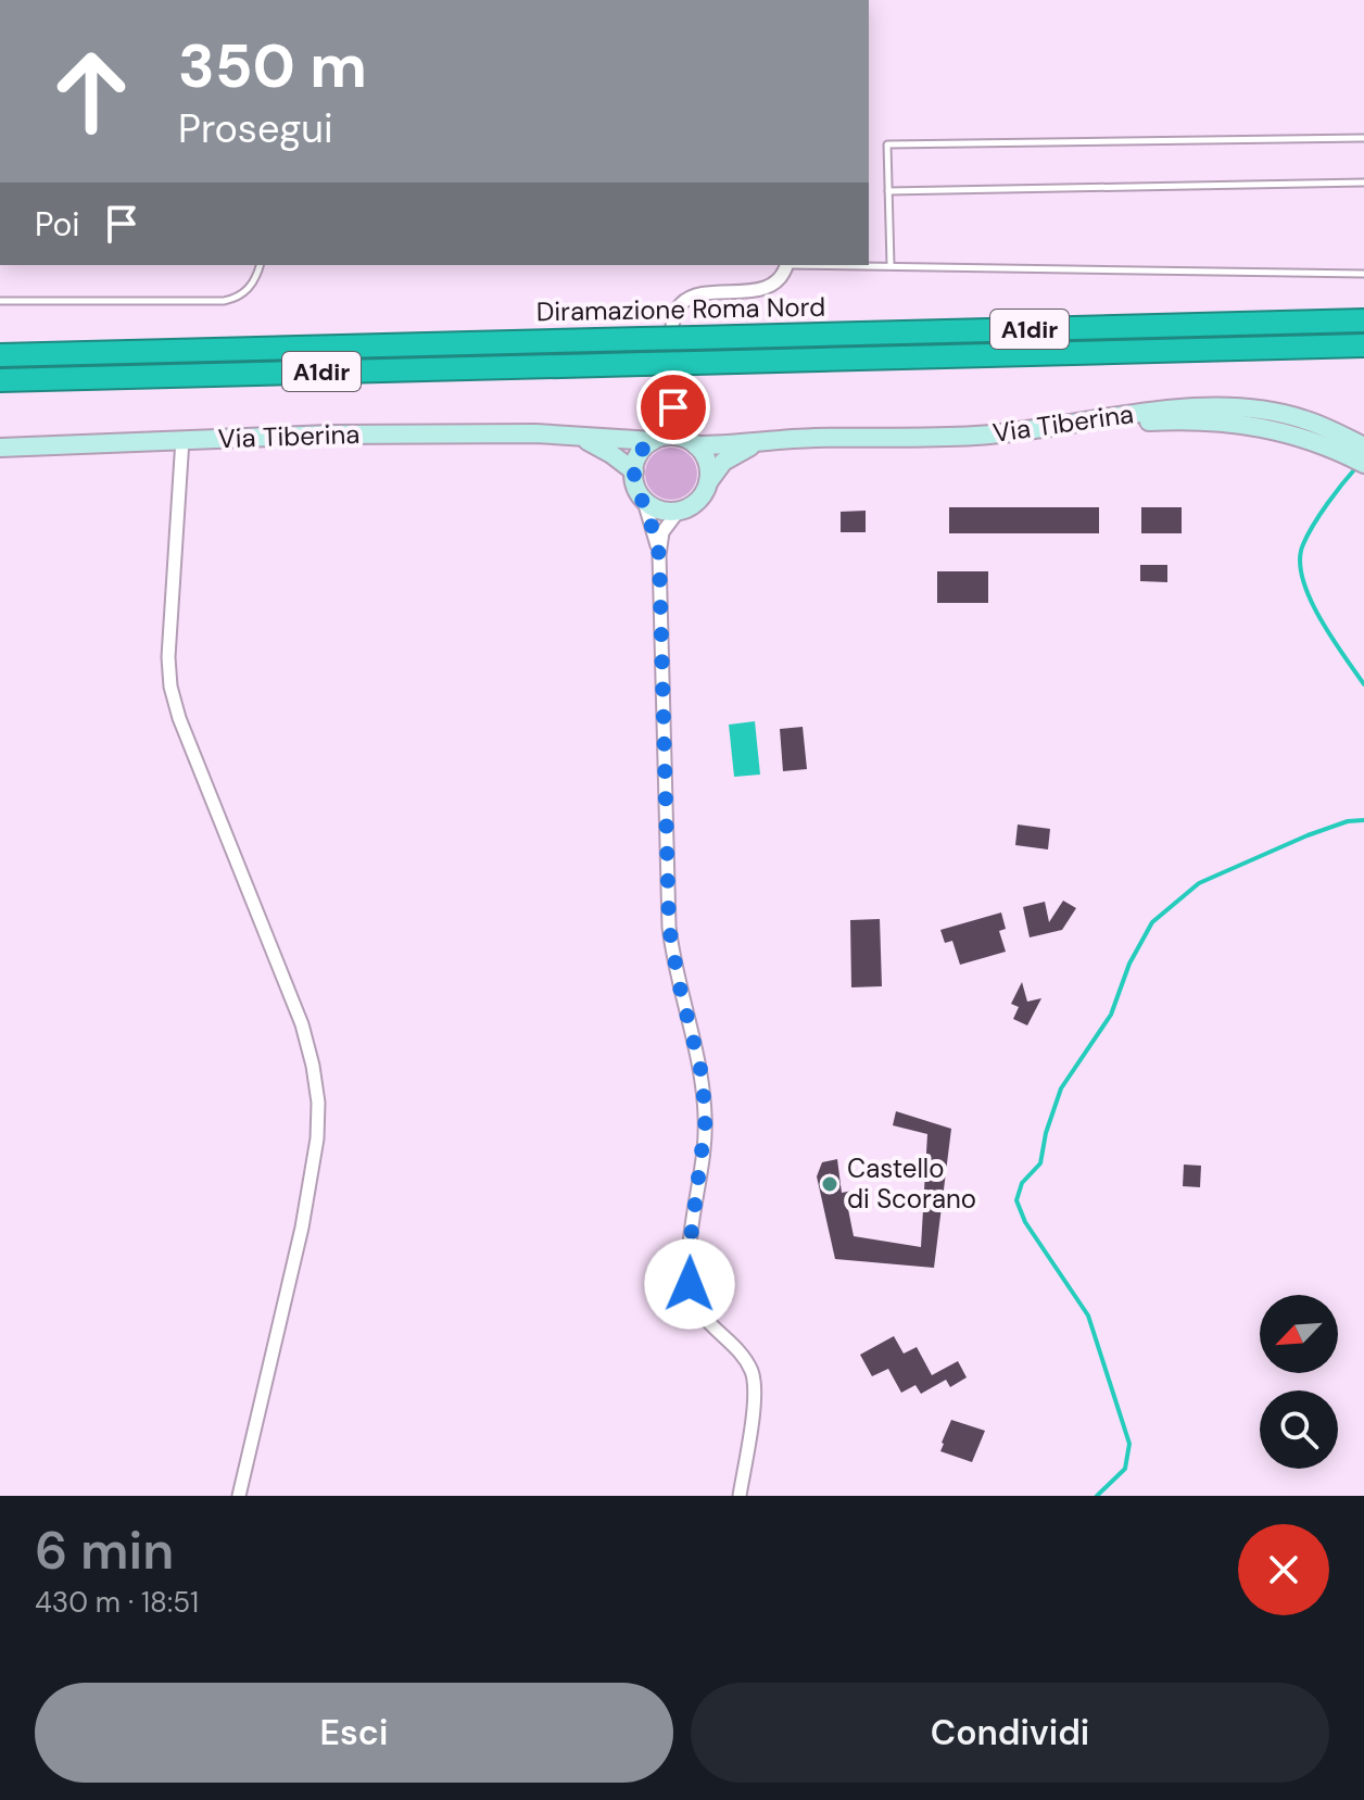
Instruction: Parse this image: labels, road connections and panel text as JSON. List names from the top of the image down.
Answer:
{
  "streets": {
    "highway": ["Diramazione Roma Nord", "A1dir"],
    "main road": ["Via Tiberina"]
  },
  "places": ["Castello di Scorano"],
  "north": "bottom left",
  "page": {
    "turn": ["350 m", "Prosegui"],
    "then": "Poi",
    "heading": ["6 min", "430 m · 18:51"],
    "buttons": ["Esci", "Condividi"]
  }
}
